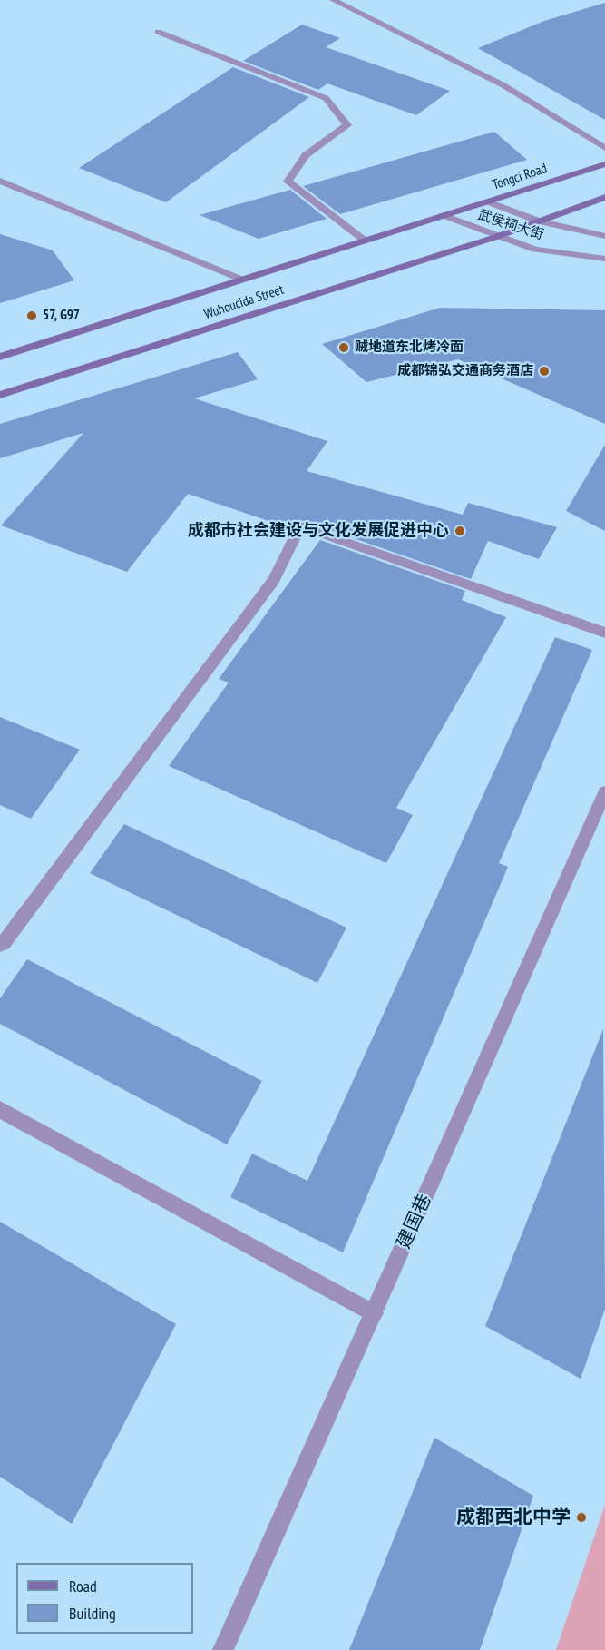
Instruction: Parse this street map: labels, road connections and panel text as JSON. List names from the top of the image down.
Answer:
{
  "streets": {
    "main road": ["Tongci Road", "Wuhoucida Street"],
    "street": ["武侯祠大街", "建国巷"]
  },
  "crossings": [
    ["Tongci Road", "武侯祠大街"],
    ["Tongci Road", "Wuhoucida Street"],
    ["武侯祠大街", "Wuhoucida Street"]
  ],
  "places": [
    "57, G97",
    "贼地道东北烤冷面",
    "成都锦弘交通商务酒店",
    "成都市社会建设与文化发展促进中心",
    "成都西北中学"
  ],
  "legend": ["Road", "Building"]
}
